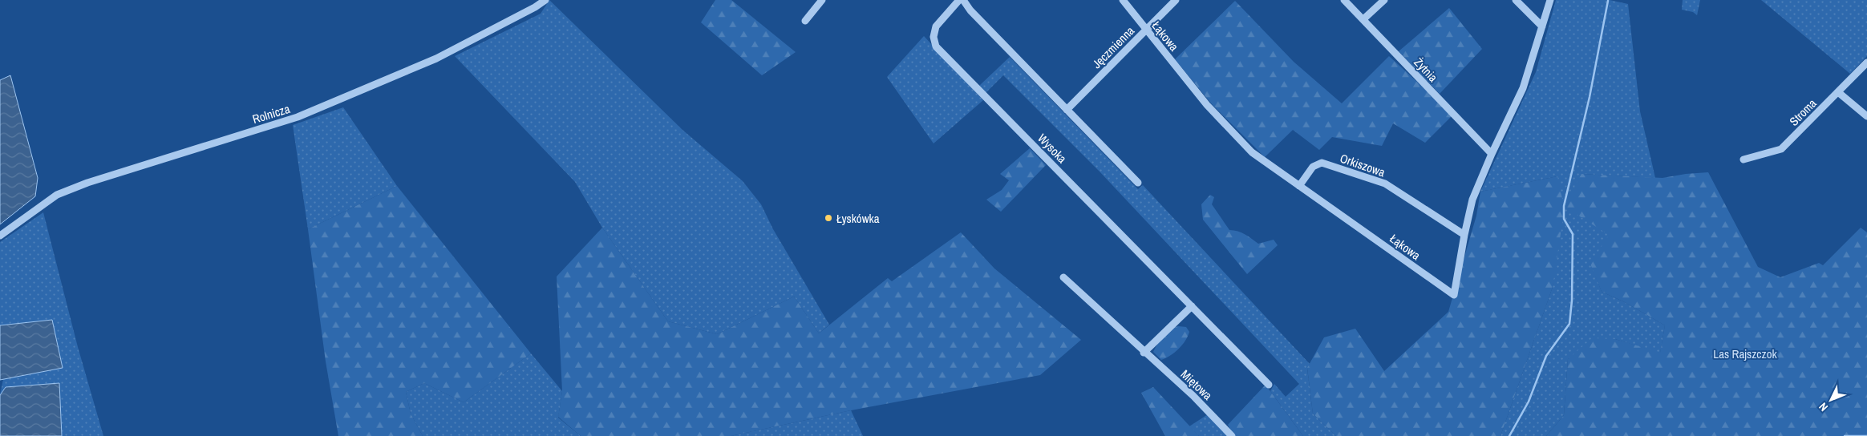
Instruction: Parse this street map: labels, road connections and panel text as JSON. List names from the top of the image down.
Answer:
{
  "streets": {
    "street": [
      "Łąkowa",
      "Jęczmienna",
      "Żytnia",
      "Stroma",
      "Rolnicza",
      "Wysoka",
      "Orkiszowa",
      "Miętowa"
    ]
  },
  "crossings": [
    ["Łąkowa", "Jęczmienna"],
    ["Łąkowa", "Żytnia"],
    ["Łąkowa", "Orkiszowa"]
  ],
  "parks": ["Las Rajszczok"],
  "places": ["Łyskówka"],
  "north": "bottom left"
}
